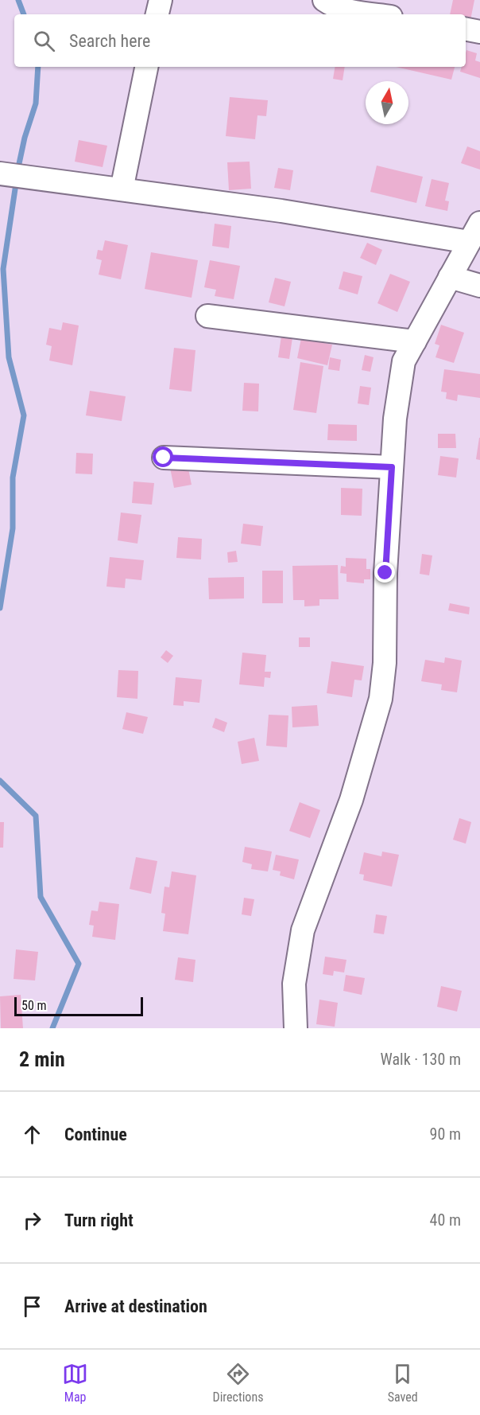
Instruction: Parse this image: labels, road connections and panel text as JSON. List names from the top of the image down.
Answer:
{
  "scale_bar": "50 m",
  "north": "top",
  "page": {
    "search": "Search here",
    "scale": "50 m",
    "heading": ["2 min", "Walk · 130 m"],
    "list": [
      ["Continue", "90 m"],
      ["Turn right", "40 m"],
      "Arrive at destination"
    ],
    "nav": ["Map", "Directions", "Saved"]
  }
}
